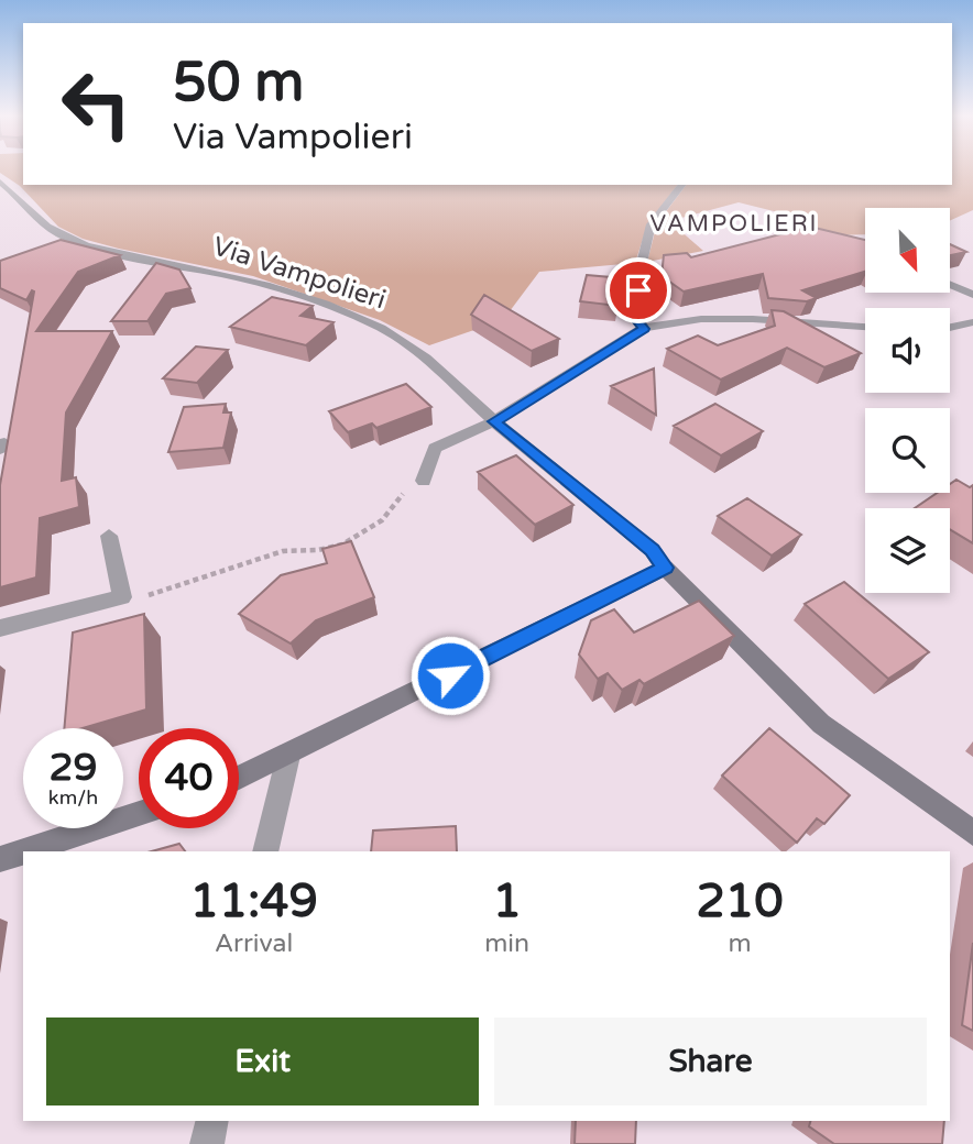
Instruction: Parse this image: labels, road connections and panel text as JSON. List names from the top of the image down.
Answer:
{
  "streets": {
    "street": ["Via Vampolieri"]
  },
  "districts": ["VAMPOLIERI"],
  "north": "bottom right",
  "page": {
    "turn": ["50 m", "Via Vampolieri"],
    "speed": "29 km/h",
    "limit": "40",
    "eta": [
      "11:49",
      "Arrival",
      "1",
      "min",
      "210",
      "m"
    ],
    "buttons": ["Exit", "Share"]
  }
}
